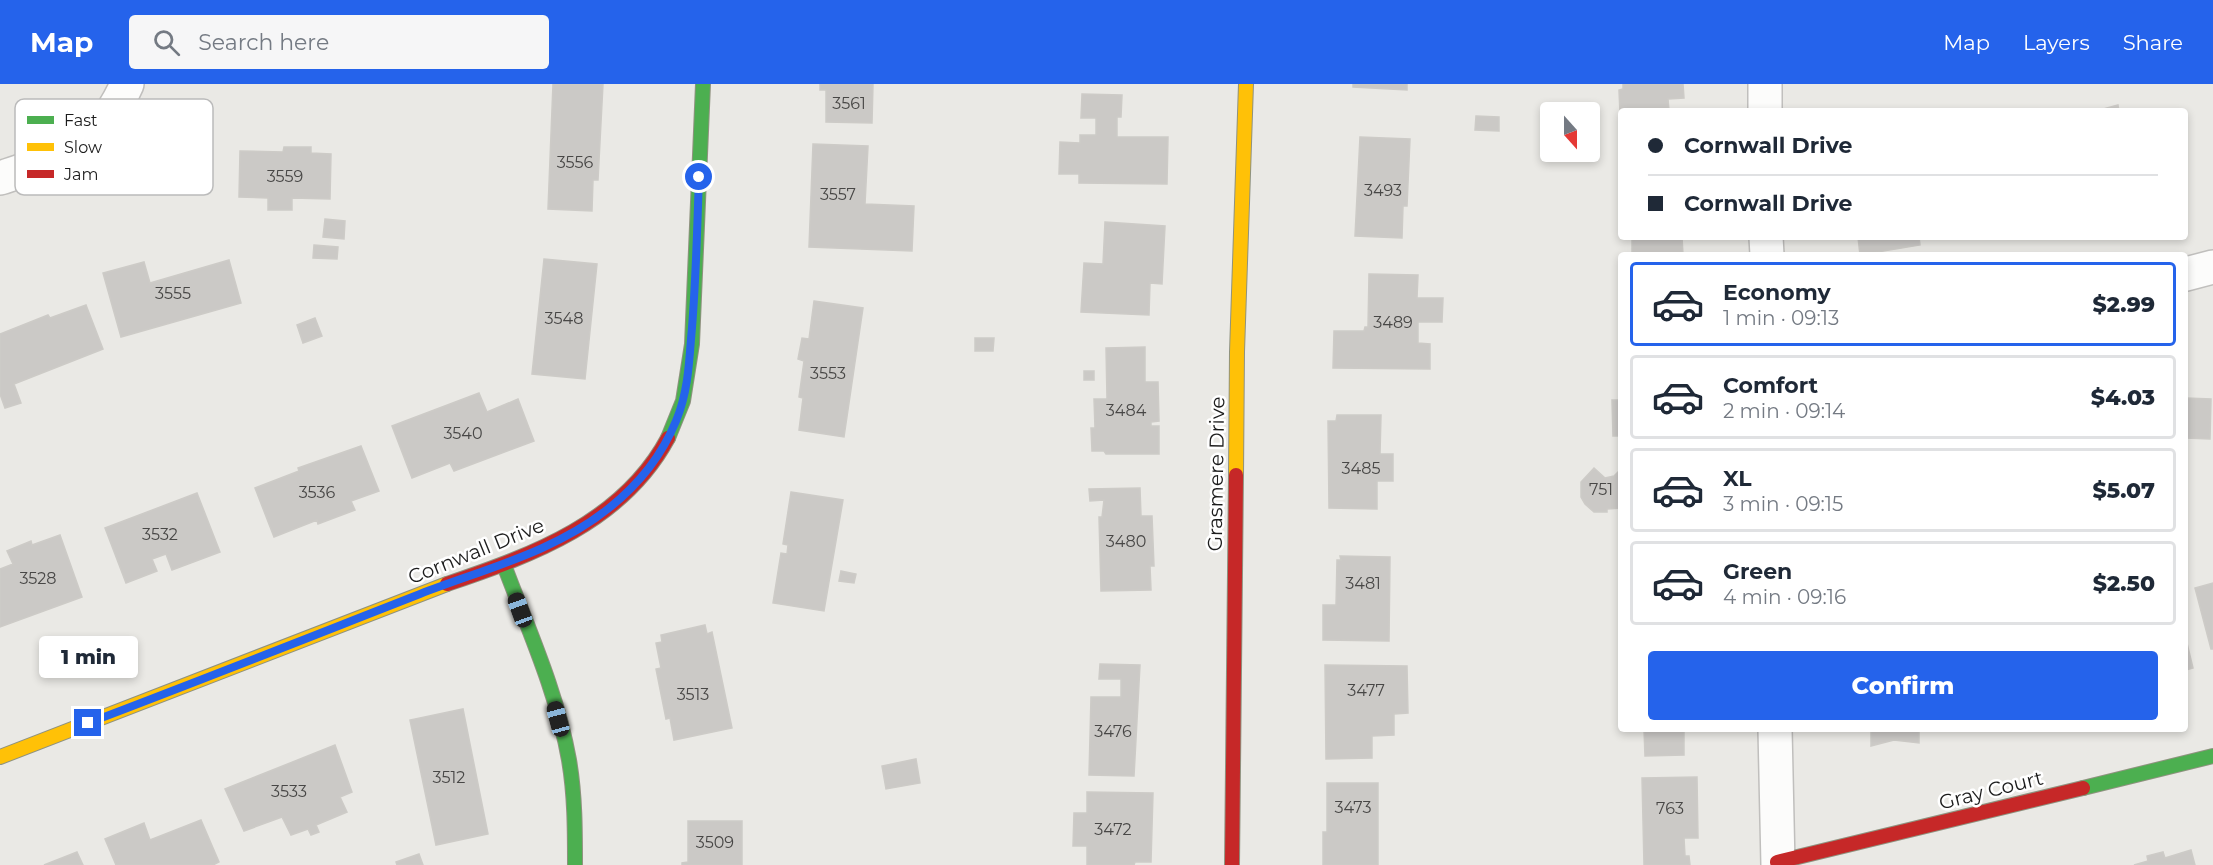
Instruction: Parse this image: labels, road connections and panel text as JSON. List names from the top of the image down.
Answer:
{
  "streets": {
    "street": ["Grasmere Drive", "Cornwall Drive", "Gray Court"]
  },
  "house_numbers": [
    "3561",
    "3556",
    "3559",
    "3493",
    "3557",
    "3555",
    "3548",
    "3489",
    "3553",
    "3484",
    "3540",
    "3485",
    "751",
    "3536",
    "3532",
    "3480",
    "3528",
    "3481",
    "3477",
    "3513",
    "3476",
    "3512",
    "3533",
    "3473",
    "763",
    "3472",
    "3509"
  ],
  "legend": ["Fast", "Slow", "Jam"],
  "north": "bottom",
  "page": {
    "header": "Map",
    "search": "Search here",
    "nav": ["Map", "Layers", "Share"],
    "banner": ["Cornwall Drive", "Cornwall Drive"],
    "list": [
      {
        "name": "Economy",
        "note": "1 min · 09:13",
        "value": "$2.99"
      },
      {
        "name": "Comfort",
        "note": "2 min · 09:14",
        "value": "$4.03"
      },
      {
        "name": "XL",
        "note": "3 min · 09:15",
        "value": "$5.07"
      },
      {
        "name": "Green",
        "note": "4 min · 09:16",
        "value": "$2.50"
      }
    ],
    "bubble": "1 min",
    "buttons": "Confirm"
  }
}
